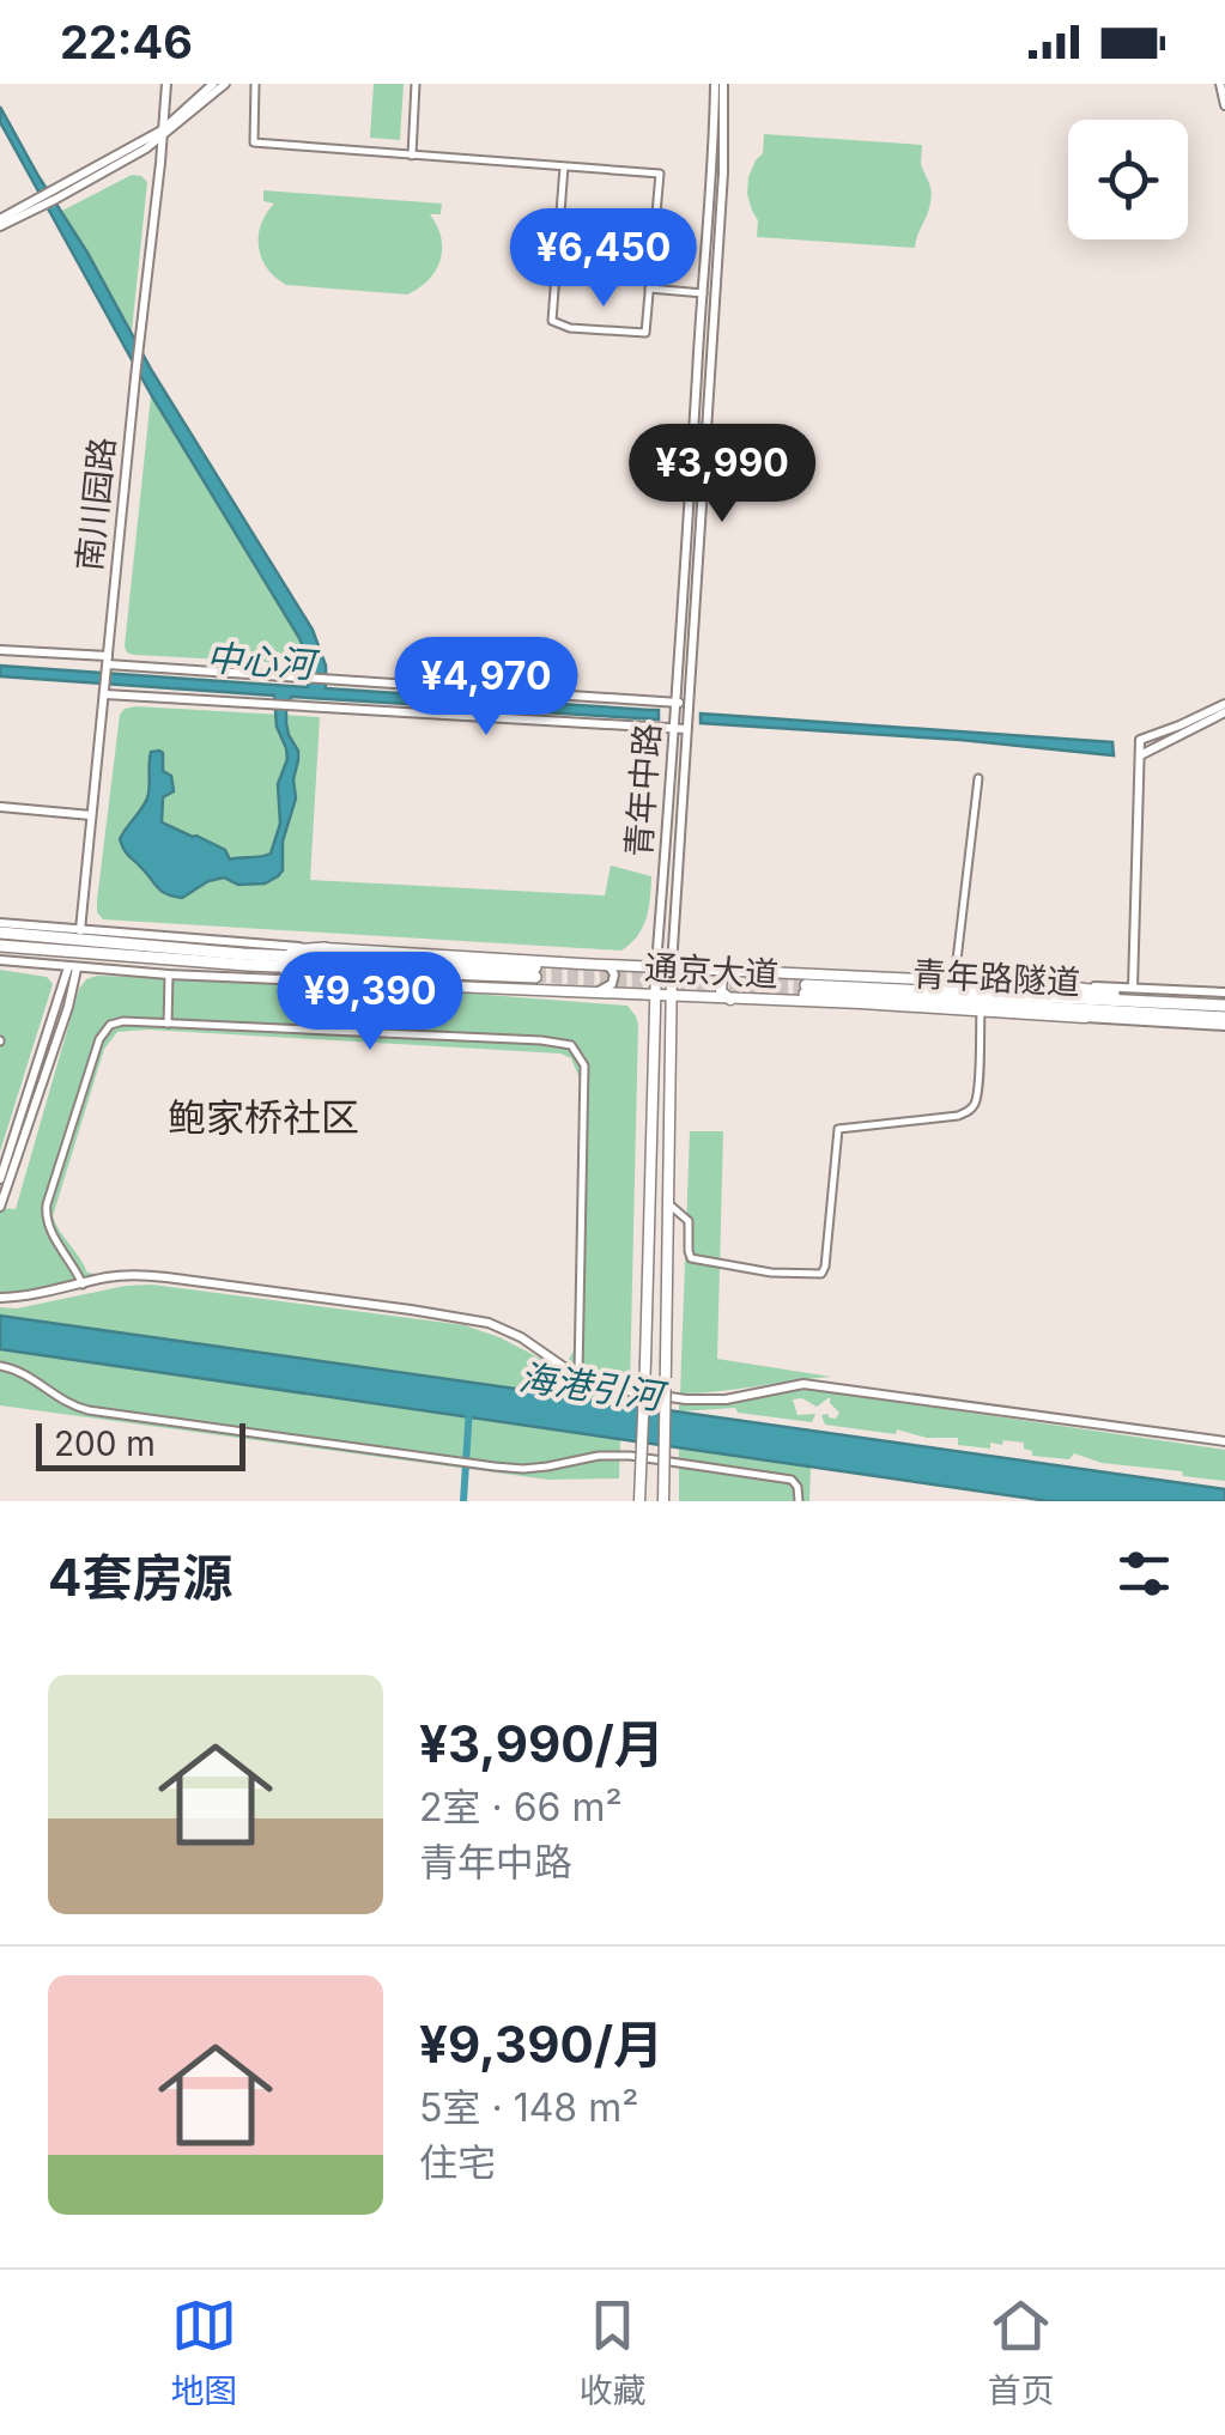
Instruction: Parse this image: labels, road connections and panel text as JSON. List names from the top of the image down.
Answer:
{
  "streets": {
    "highway": ["青年路隧道"],
    "main road": ["青年中路", "通京大道"],
    "street": ["南川园路"]
  },
  "crossings": [
    ["青年中路", "通京大道"]
  ],
  "districts": ["鲍家桥社区"],
  "water": ["中心河", "海港引河"],
  "scale_bar": "200 m",
  "page": {
    "status": "22:46",
    "price": [
      "¥6,450",
      "¥3,990",
      "¥4,970",
      "¥9,390"
    ],
    "scale": "200 m",
    "heading": "4套房源",
    "list": [
      {
        "name": "¥3,990/月",
        "note": "2室 · 66 m² · 青年中路"
      },
      {
        "name": "¥9,390/月",
        "note": "5室 · 148 m² · 住宅"
      }
    ],
    "tabs": ["地图", "收藏", "首页"]
  }
}
